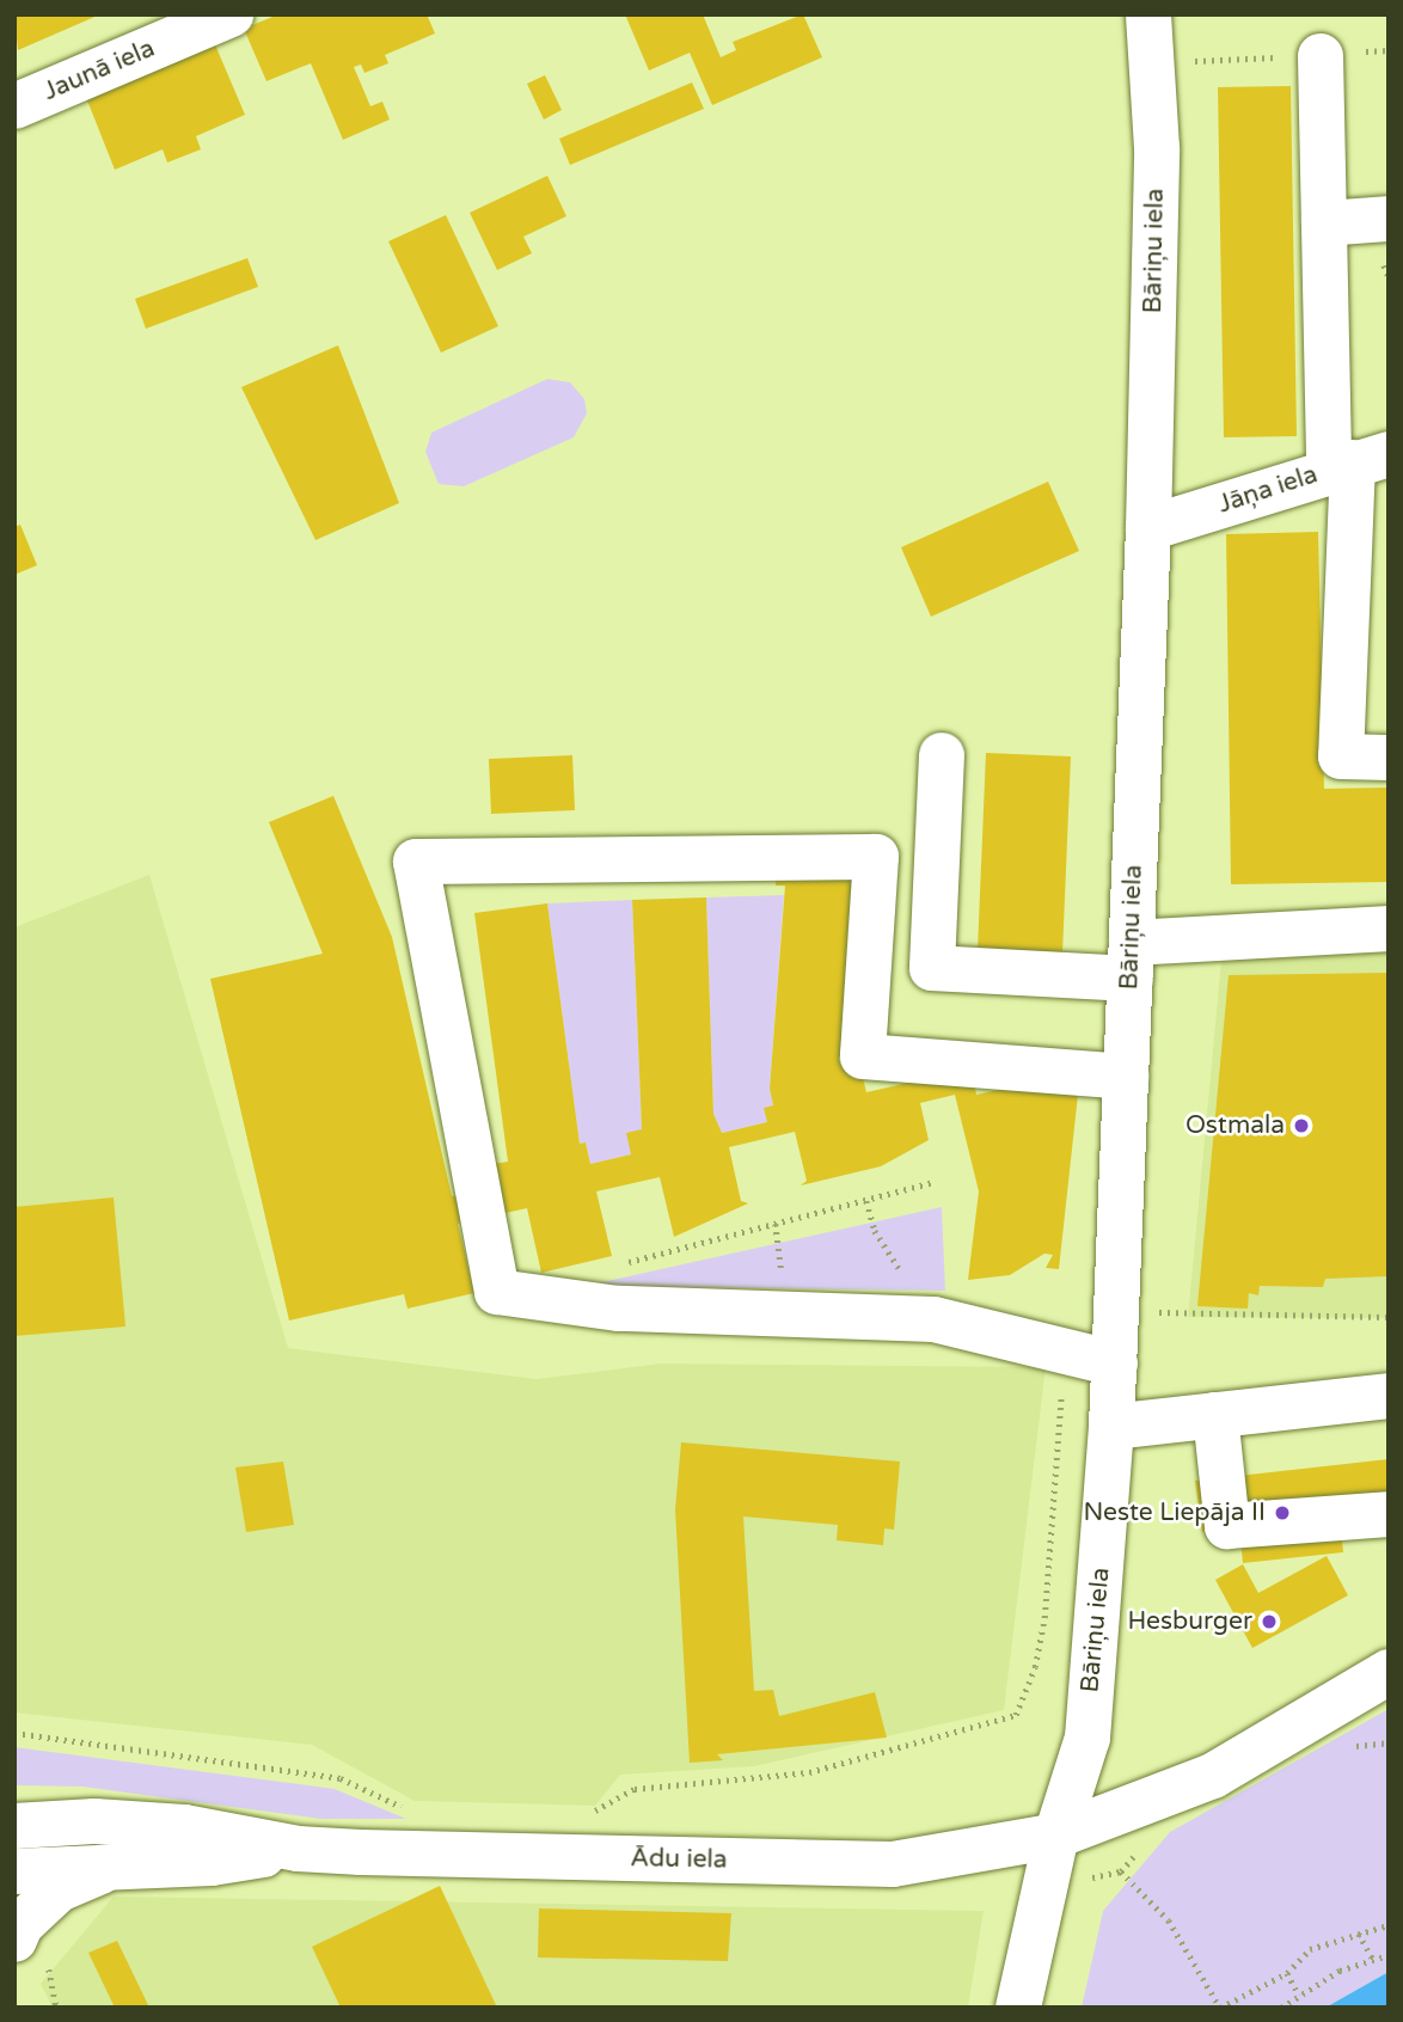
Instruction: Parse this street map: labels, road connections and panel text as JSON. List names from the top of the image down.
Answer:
{
  "streets": {
    "street": [
      "Jaunā iela",
      "Bāriņu iela",
      "Jāņa iela",
      "Ādu iela"
    ]
  },
  "crossings": [
    ["Bāriņu iela", "Jāņa iela"],
    ["Bāriņu iela", "Ādu iela"]
  ],
  "places": ["Ostmala", "Neste Liepāja II", "Hesburger"]
}
